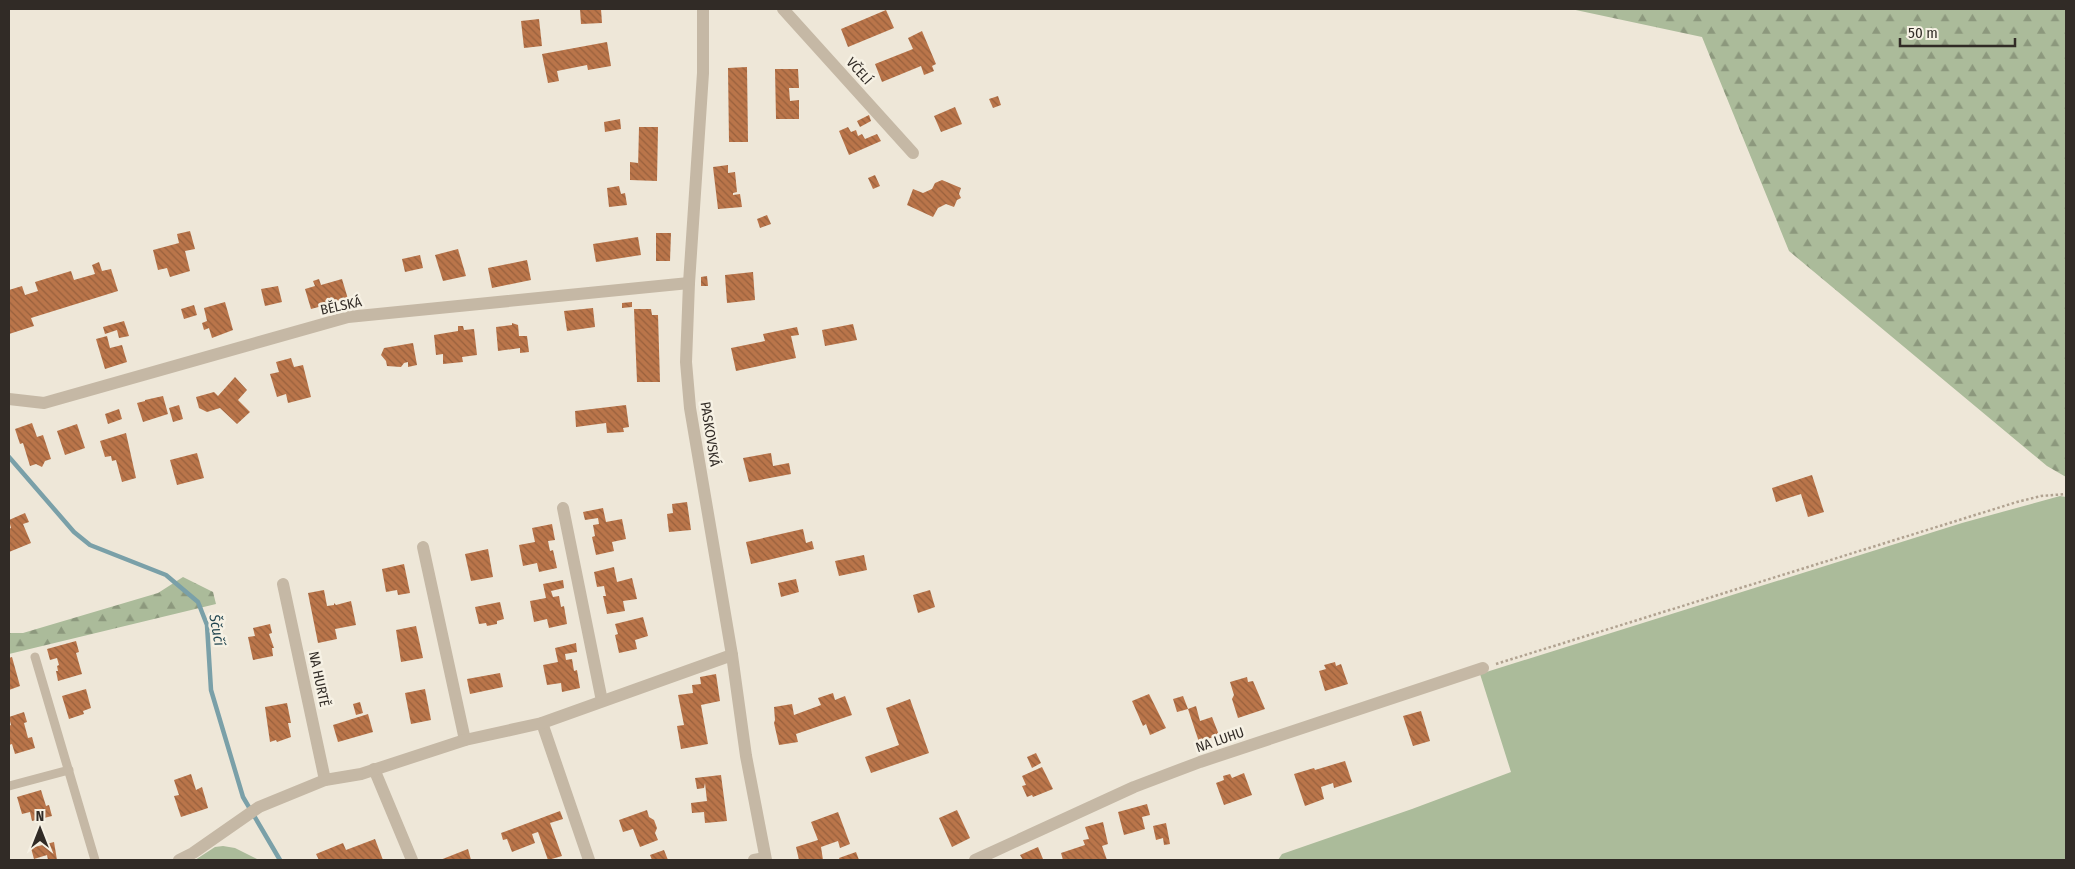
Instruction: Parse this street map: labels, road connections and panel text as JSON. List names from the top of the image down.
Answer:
{
  "streets": {
    "street": [
      "VČELÍ",
      "BĚLSKÁ",
      "PASKOVSKÁ",
      "NA HURTĚ",
      "NA LUHU"
    ]
  },
  "crossings": [
    ["BĚLSKÁ", "PASKOVSKÁ"]
  ],
  "water": ["Ščučí"],
  "scale_bar": "50 m",
  "north": "top"
}
